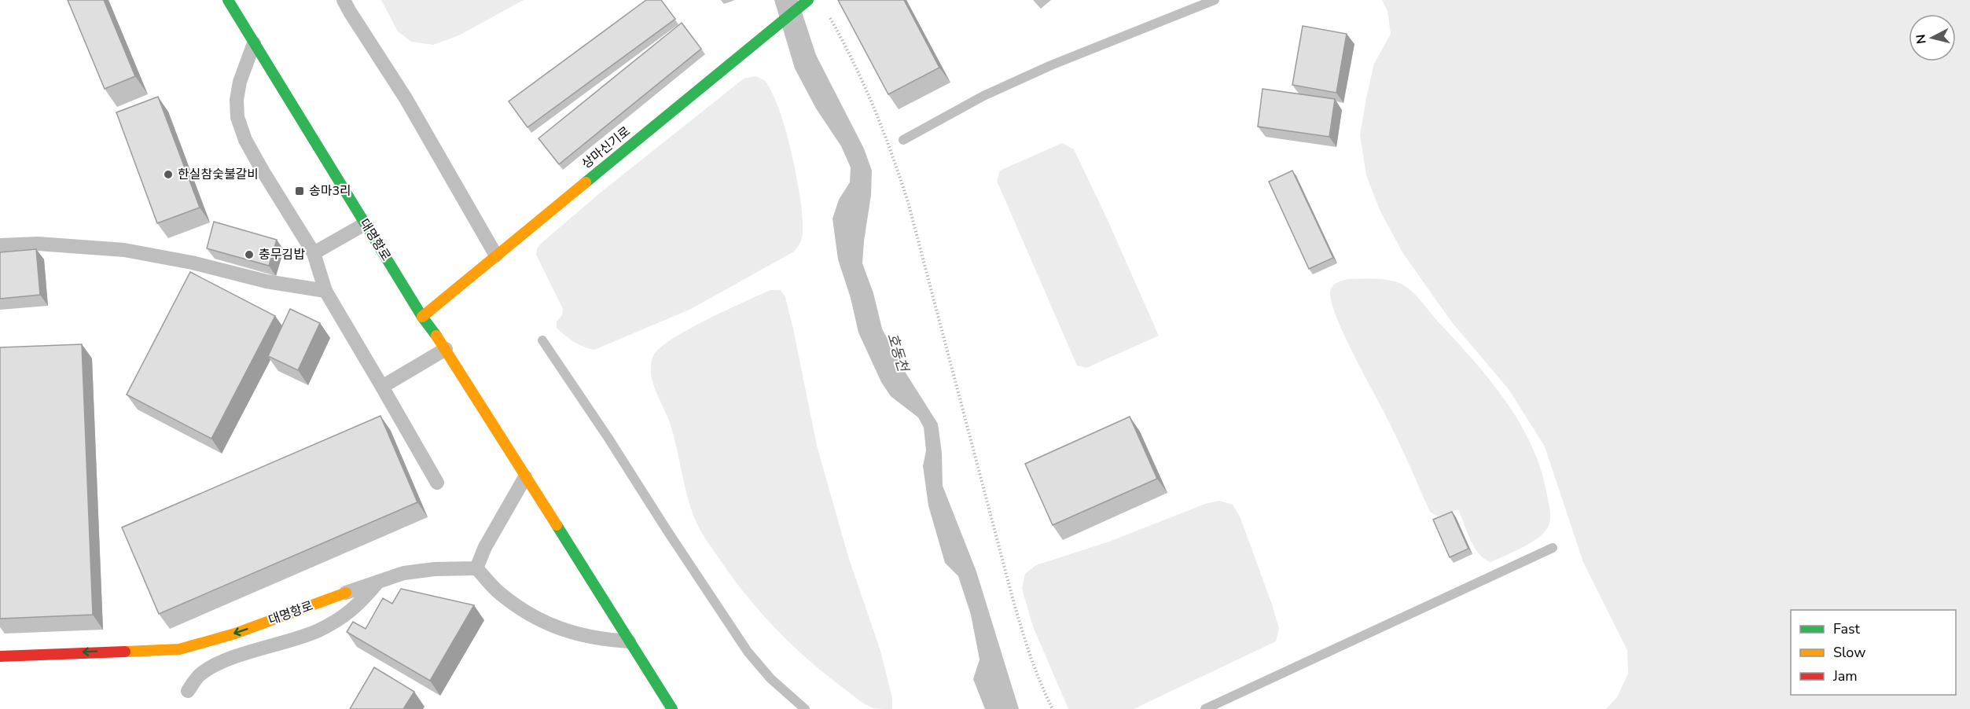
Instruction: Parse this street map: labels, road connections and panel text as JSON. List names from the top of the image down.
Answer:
{
  "streets": {
    "street": ["상마신기로", "대명항로"]
  },
  "crossings": [
    ["상마신기로", "대명항로"]
  ],
  "water": ["호동천"],
  "places": {
    "other": ["한실참숯불갈비", "충무김밥"],
    "transit": ["송마3리"]
  },
  "legend": ["Fast", "Slow", "Jam"],
  "north": "left"
}
